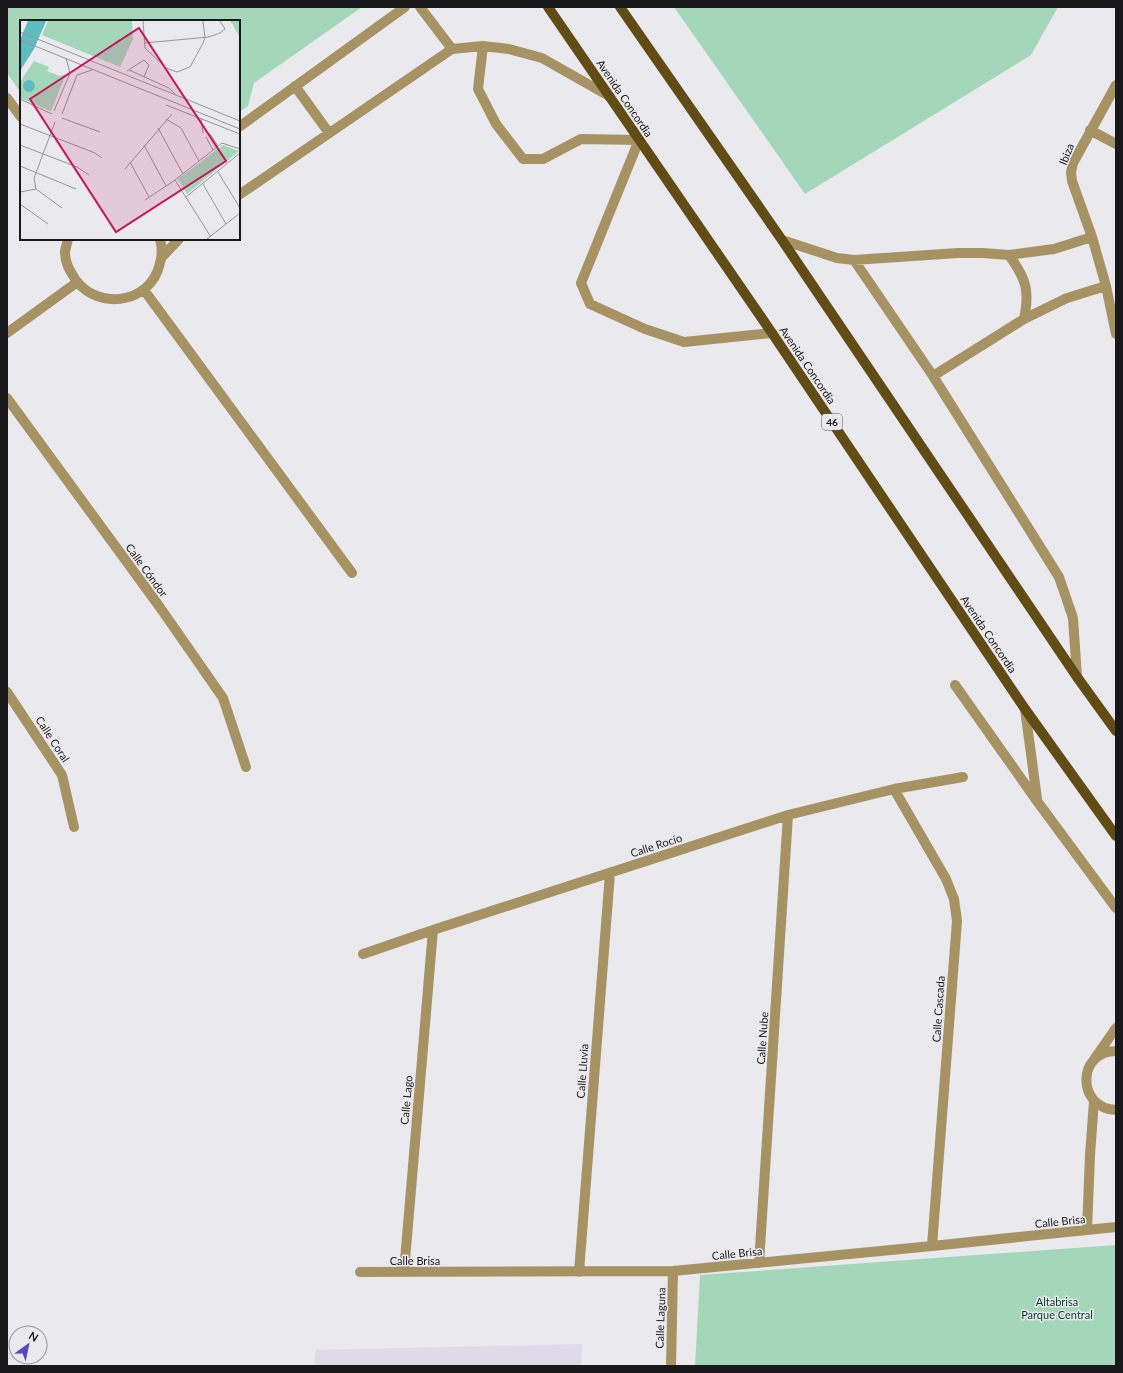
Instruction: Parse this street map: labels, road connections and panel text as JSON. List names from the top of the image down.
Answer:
{
  "streets": {
    "main road": ["Avenida Concordia", "46"],
    "street": [
      "Ibiza",
      "Calle Cóndor",
      "Calle Coral",
      "Calle Rocío",
      "Calle Cascada",
      "Calle Nube",
      "Calle Lluvia",
      "Calle Lago",
      "Calle Brisa",
      "Calle Laguna"
    ]
  },
  "crossings": [
    ["Calle Rocío", "Calle Cascada"],
    ["Calle Rocío", "Calle Nube"],
    ["Calle Rocío", "Calle Lluvia"],
    ["Calle Rocío", "Calle Lago"],
    ["Calle Cascada", "Calle Brisa"],
    ["Calle Nube", "Calle Brisa"],
    ["Calle Lluvia", "Calle Brisa"],
    ["Calle Lago", "Calle Brisa"],
    ["Calle Brisa", "Calle Laguna"]
  ],
  "parks": ["Altabrisa Parque Central"],
  "north": "top right"
}
